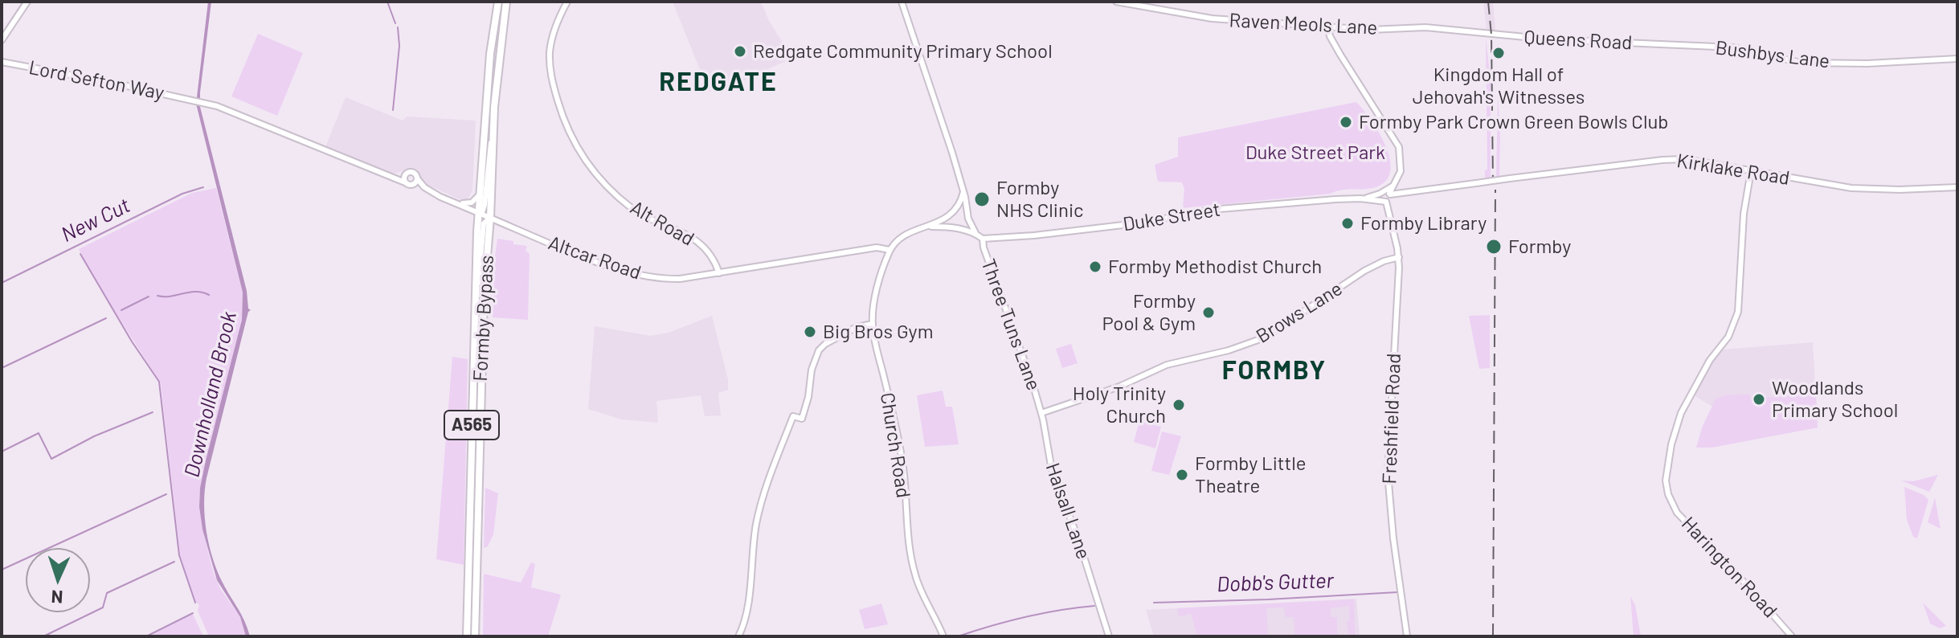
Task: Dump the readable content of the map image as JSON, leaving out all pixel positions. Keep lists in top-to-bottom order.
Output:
{
  "streets": {
    "highway": ["Formby Bypass", "A565"],
    "street": [
      "Raven Meols Lane",
      "Queens Road",
      "Bushbys Lane",
      "Lord Sefton Way",
      "Kirklake Road",
      "Duke Street",
      "Alt Road",
      "Altcar Road",
      "Brows Lane",
      "Three Tuns Lane",
      "Freshfield Road",
      "Church Road",
      "Halsall Lane",
      "Harington Road"
    ]
  },
  "crossings": [
    ["Raven Meols Lane", "Queens Road"],
    ["Queens Road", "Bushbys Lane"],
    ["Kirklake Road", "Duke Street"],
    ["Kirklake Road", "Harington Road"],
    ["Duke Street", "Three Tuns Lane"],
    ["Duke Street", "Freshfield Road"],
    ["Alt Road", "Altcar Road"],
    ["Altcar Road", "Formby Bypass"],
    ["Altcar Road", "Church Road"],
    ["Brows Lane", "Three Tuns Lane"],
    ["Brows Lane", "Freshfield Road"],
    ["Brows Lane", "Halsall Lane"],
    ["Three Tuns Lane", "Halsall Lane"]
  ],
  "districts": ["REDGATE", "FORMBY"],
  "water": ["New Cut", "Downholland Brook", "Dobb's Gutter"],
  "parks": ["Duke Street Park"],
  "places": [
    "Redgate Community Primary School",
    "Kingdom Hall of Jehovah's Witnesses",
    "Formby Park Crown Green Bowls Club",
    "Formby NHS Clinic",
    "Formby Library",
    "Formby",
    "Formby Methodist Church",
    "Formby Pool & Gym",
    "Big Bros Gym",
    "Woodlands Primary School",
    "Holy Trinity Church",
    "Formby Little Theatre"
  ],
  "north": "bottom"
}
